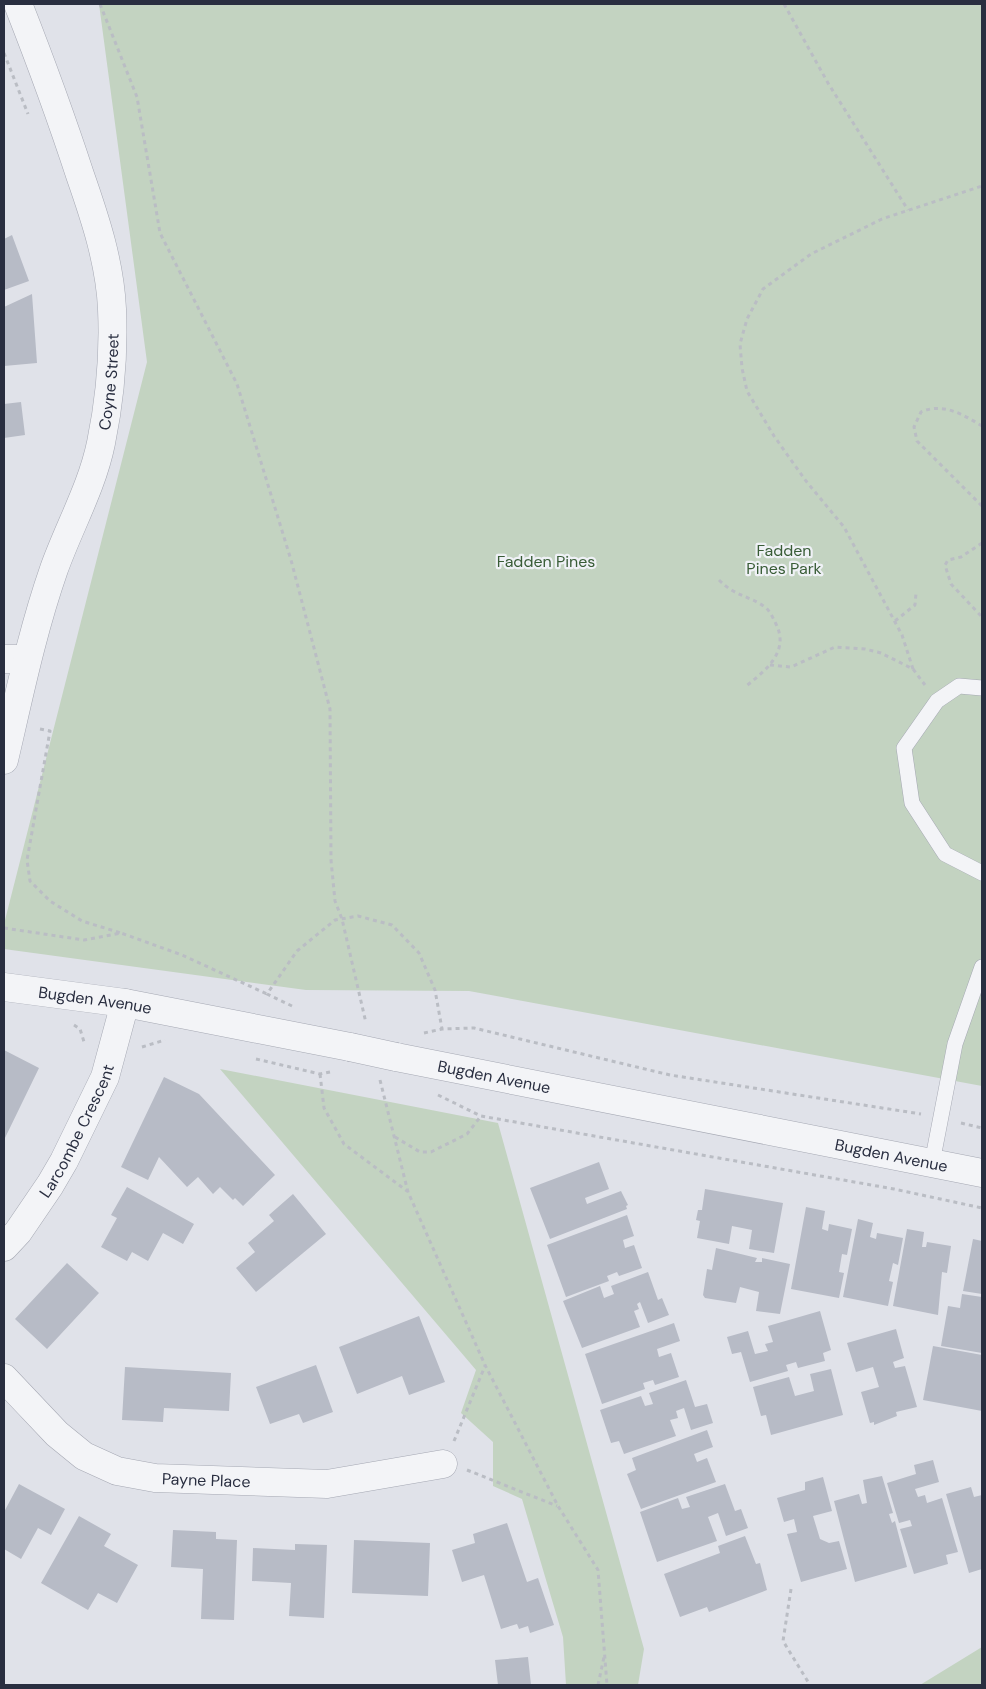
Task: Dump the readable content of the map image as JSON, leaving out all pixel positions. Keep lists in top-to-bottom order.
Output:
{
  "streets": {
    "street": [
      "Coyne Street",
      "Bugden Avenue",
      "Larcombe Crescent",
      "Payne Place"
    ]
  },
  "crossings": [
    ["Bugden Avenue", "Larcombe Crescent"]
  ],
  "parks": ["Fadden Pines Park", "Fadden Pines"]
}
